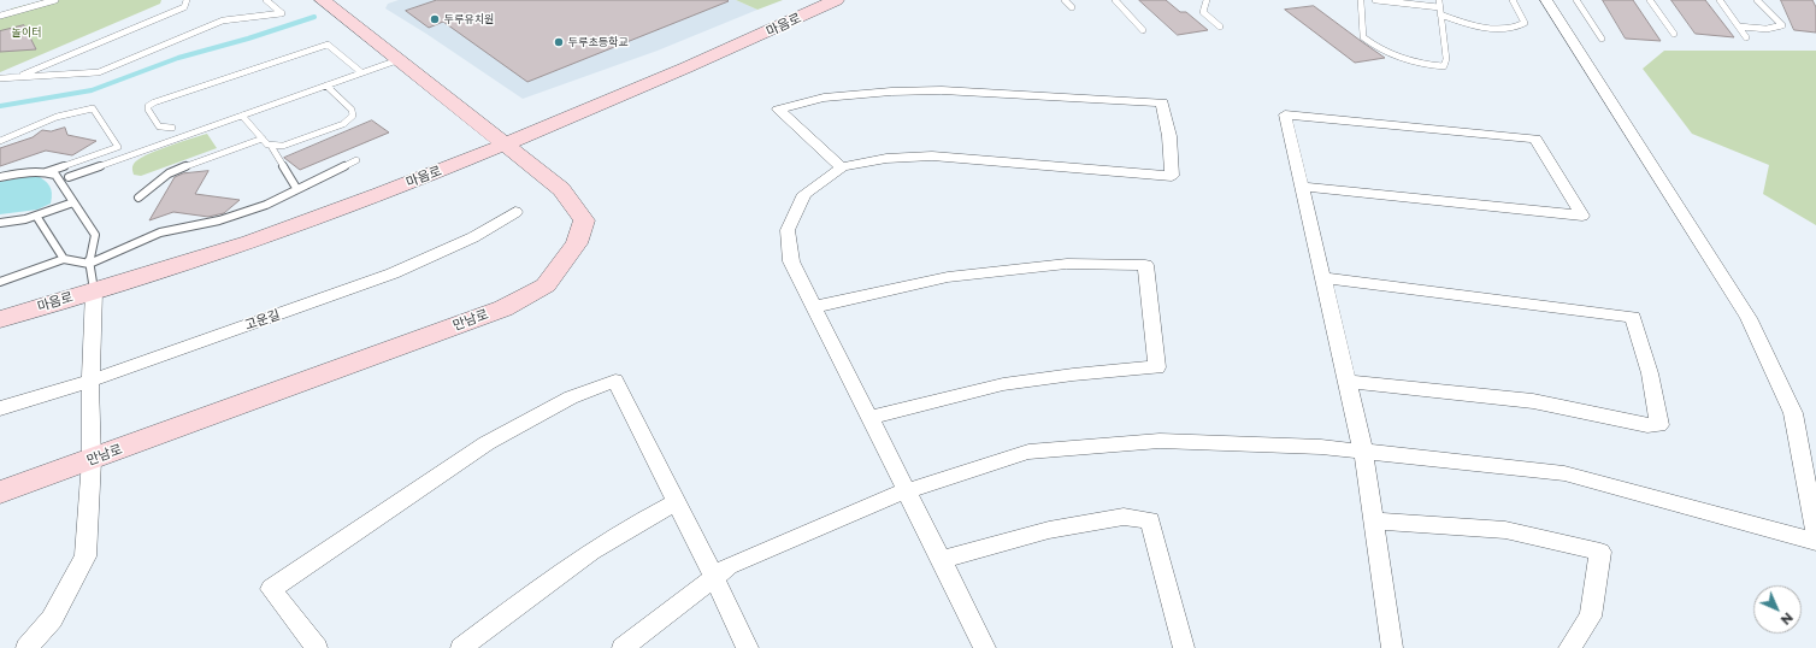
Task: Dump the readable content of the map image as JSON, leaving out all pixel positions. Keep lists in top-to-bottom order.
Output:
{
  "streets": {
    "street": ["마음로", "고운길", "만남로"]
  },
  "crossings": [
    ["마음로", "만남로"]
  ],
  "parks": ["놀이터"],
  "places": ["두루유치원", "두루초등학교"],
  "north": "bottom right"
}
